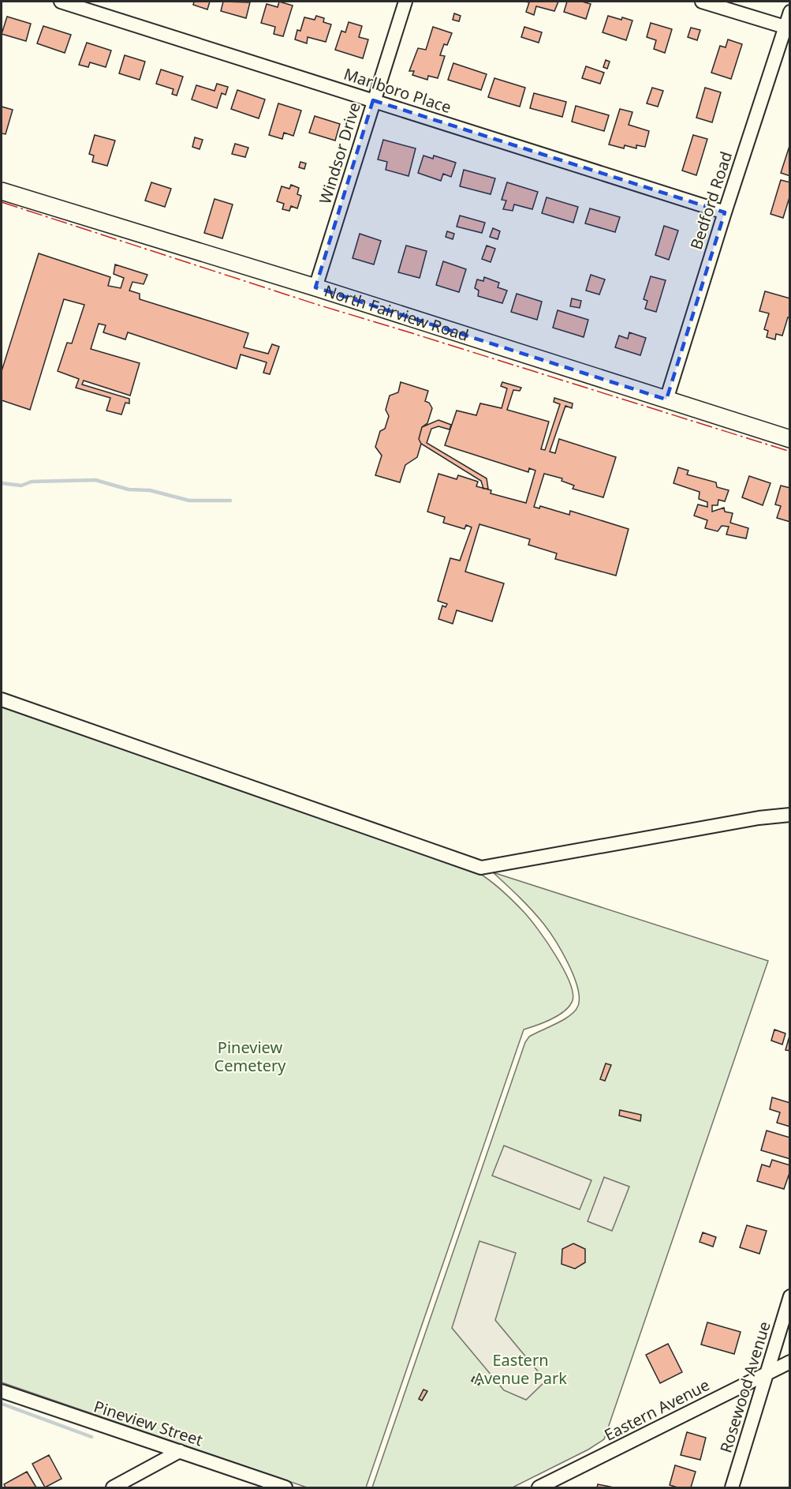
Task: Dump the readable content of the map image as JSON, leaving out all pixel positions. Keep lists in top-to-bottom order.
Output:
{
  "streets": {
    "main road": ["North Fairview Road"],
    "street": [
      "Marlboro Place",
      "Windsor Drive",
      "Bedford Road",
      "Rosewood Avenue",
      "Eastern Avenue",
      "Pineview Street"
    ]
  },
  "crossings": [
    ["Marlboro Place", "Windsor Drive"],
    ["Marlboro Place", "Bedford Road"],
    ["Windsor Drive", "North Fairview Road"],
    ["Bedford Road", "North Fairview Road"],
    ["Rosewood Avenue", "Eastern Avenue"]
  ],
  "parks": ["Pineview Cemetery", "Eastern Avenue Park"]
}
